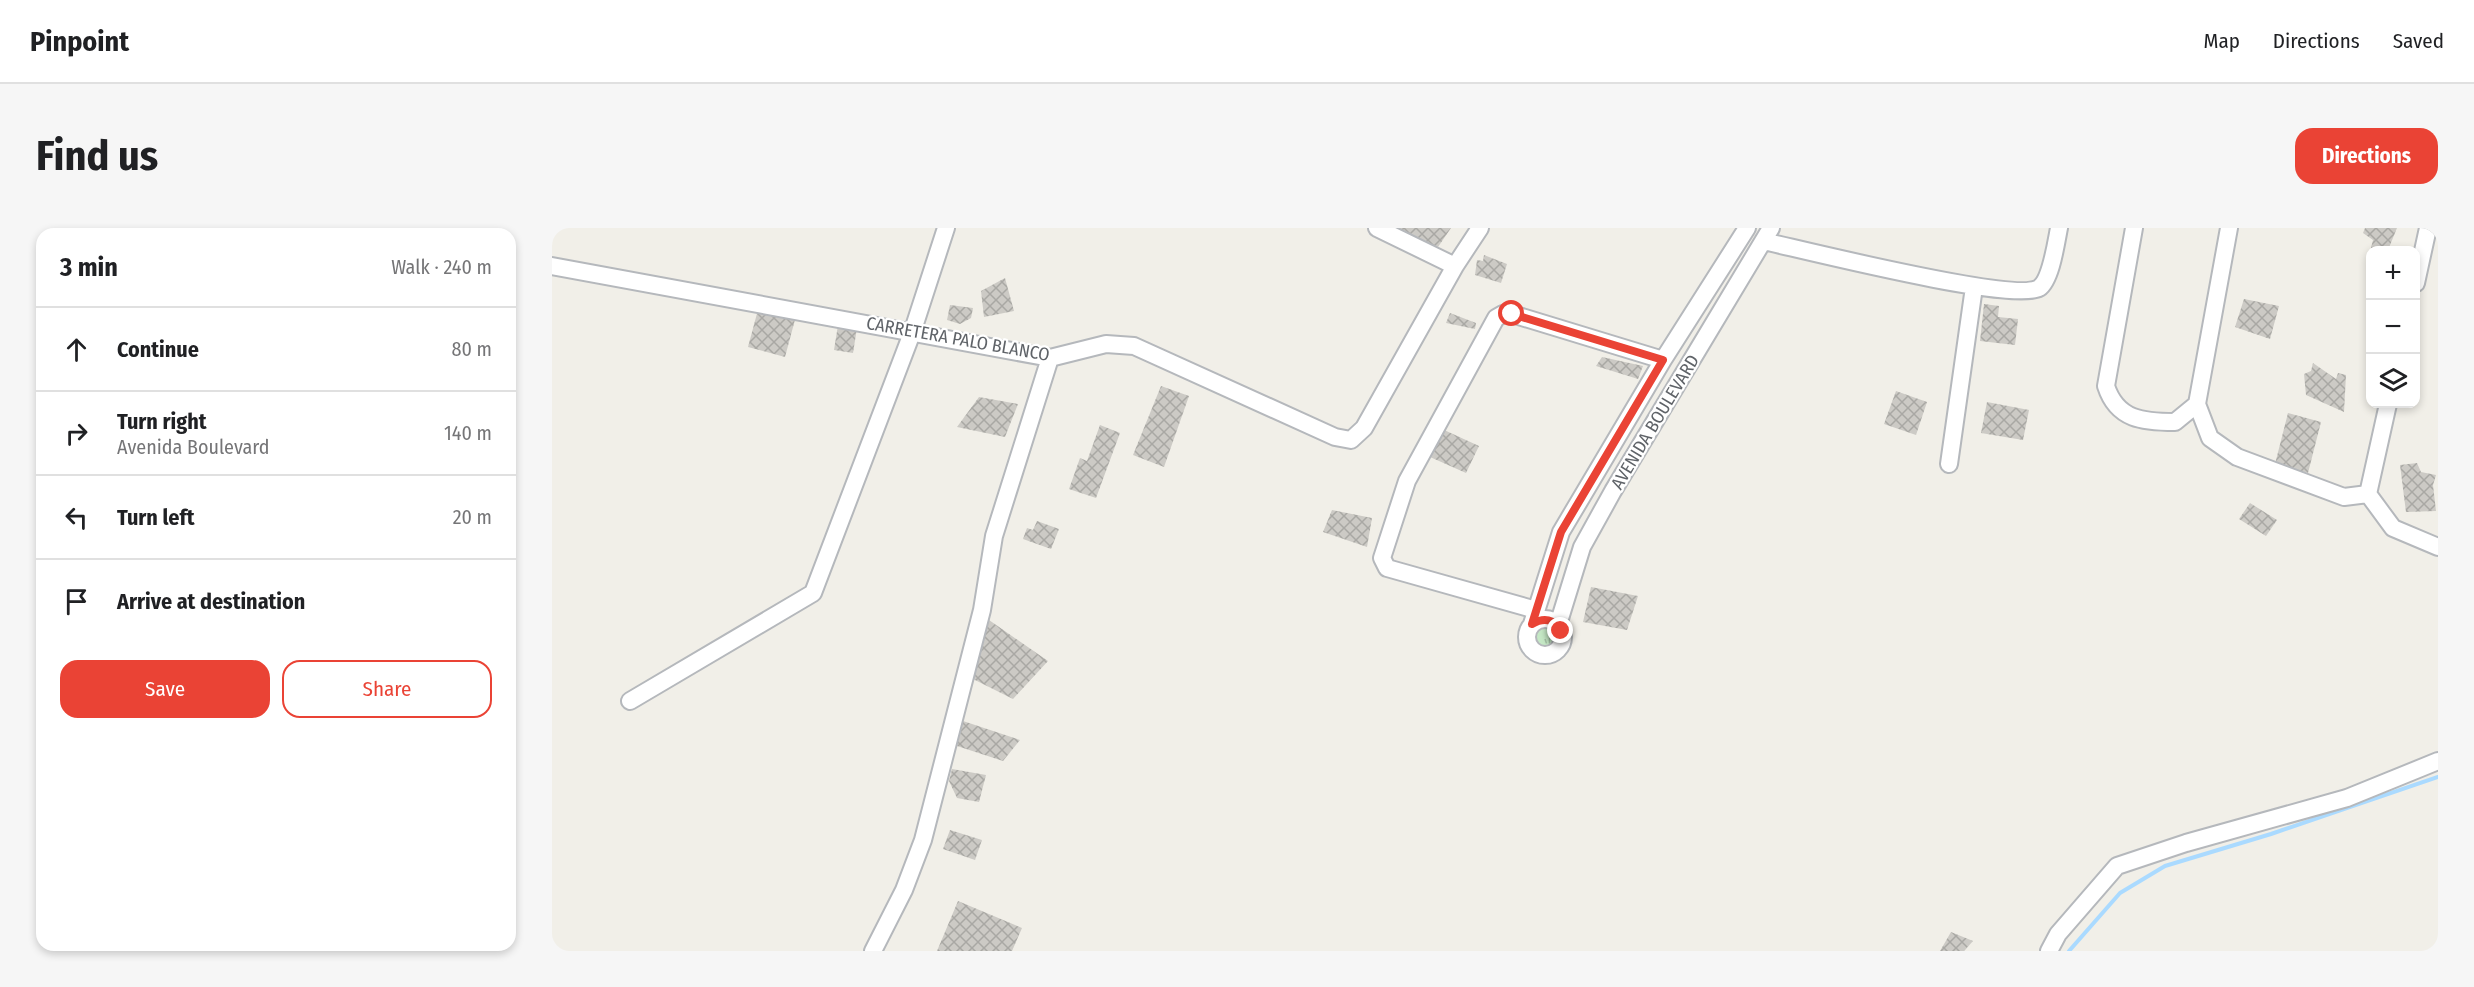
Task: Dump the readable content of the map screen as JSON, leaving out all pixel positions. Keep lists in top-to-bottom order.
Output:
{
  "streets": {
    "street": ["CARRETERA PALO BLANCO", "AVENIDA BOULEVARD"]
  },
  "page": {
    "header": "Pinpoint",
    "nav": ["Map", "Directions", "Saved"],
    "buttons": [
      "Directions",
      ["Save", "Share"]
    ],
    "title": "Find us",
    "heading": ["3 min", "Walk · 240 m"],
    "map_buttons": ["+", "−"],
    "list": [
      ["Continue", "80 m"],
      ["Turn right", "Avenida Boulevard", "140 m"],
      ["Turn left", "20 m"],
      "Arrive at destination"
    ]
  }
}
